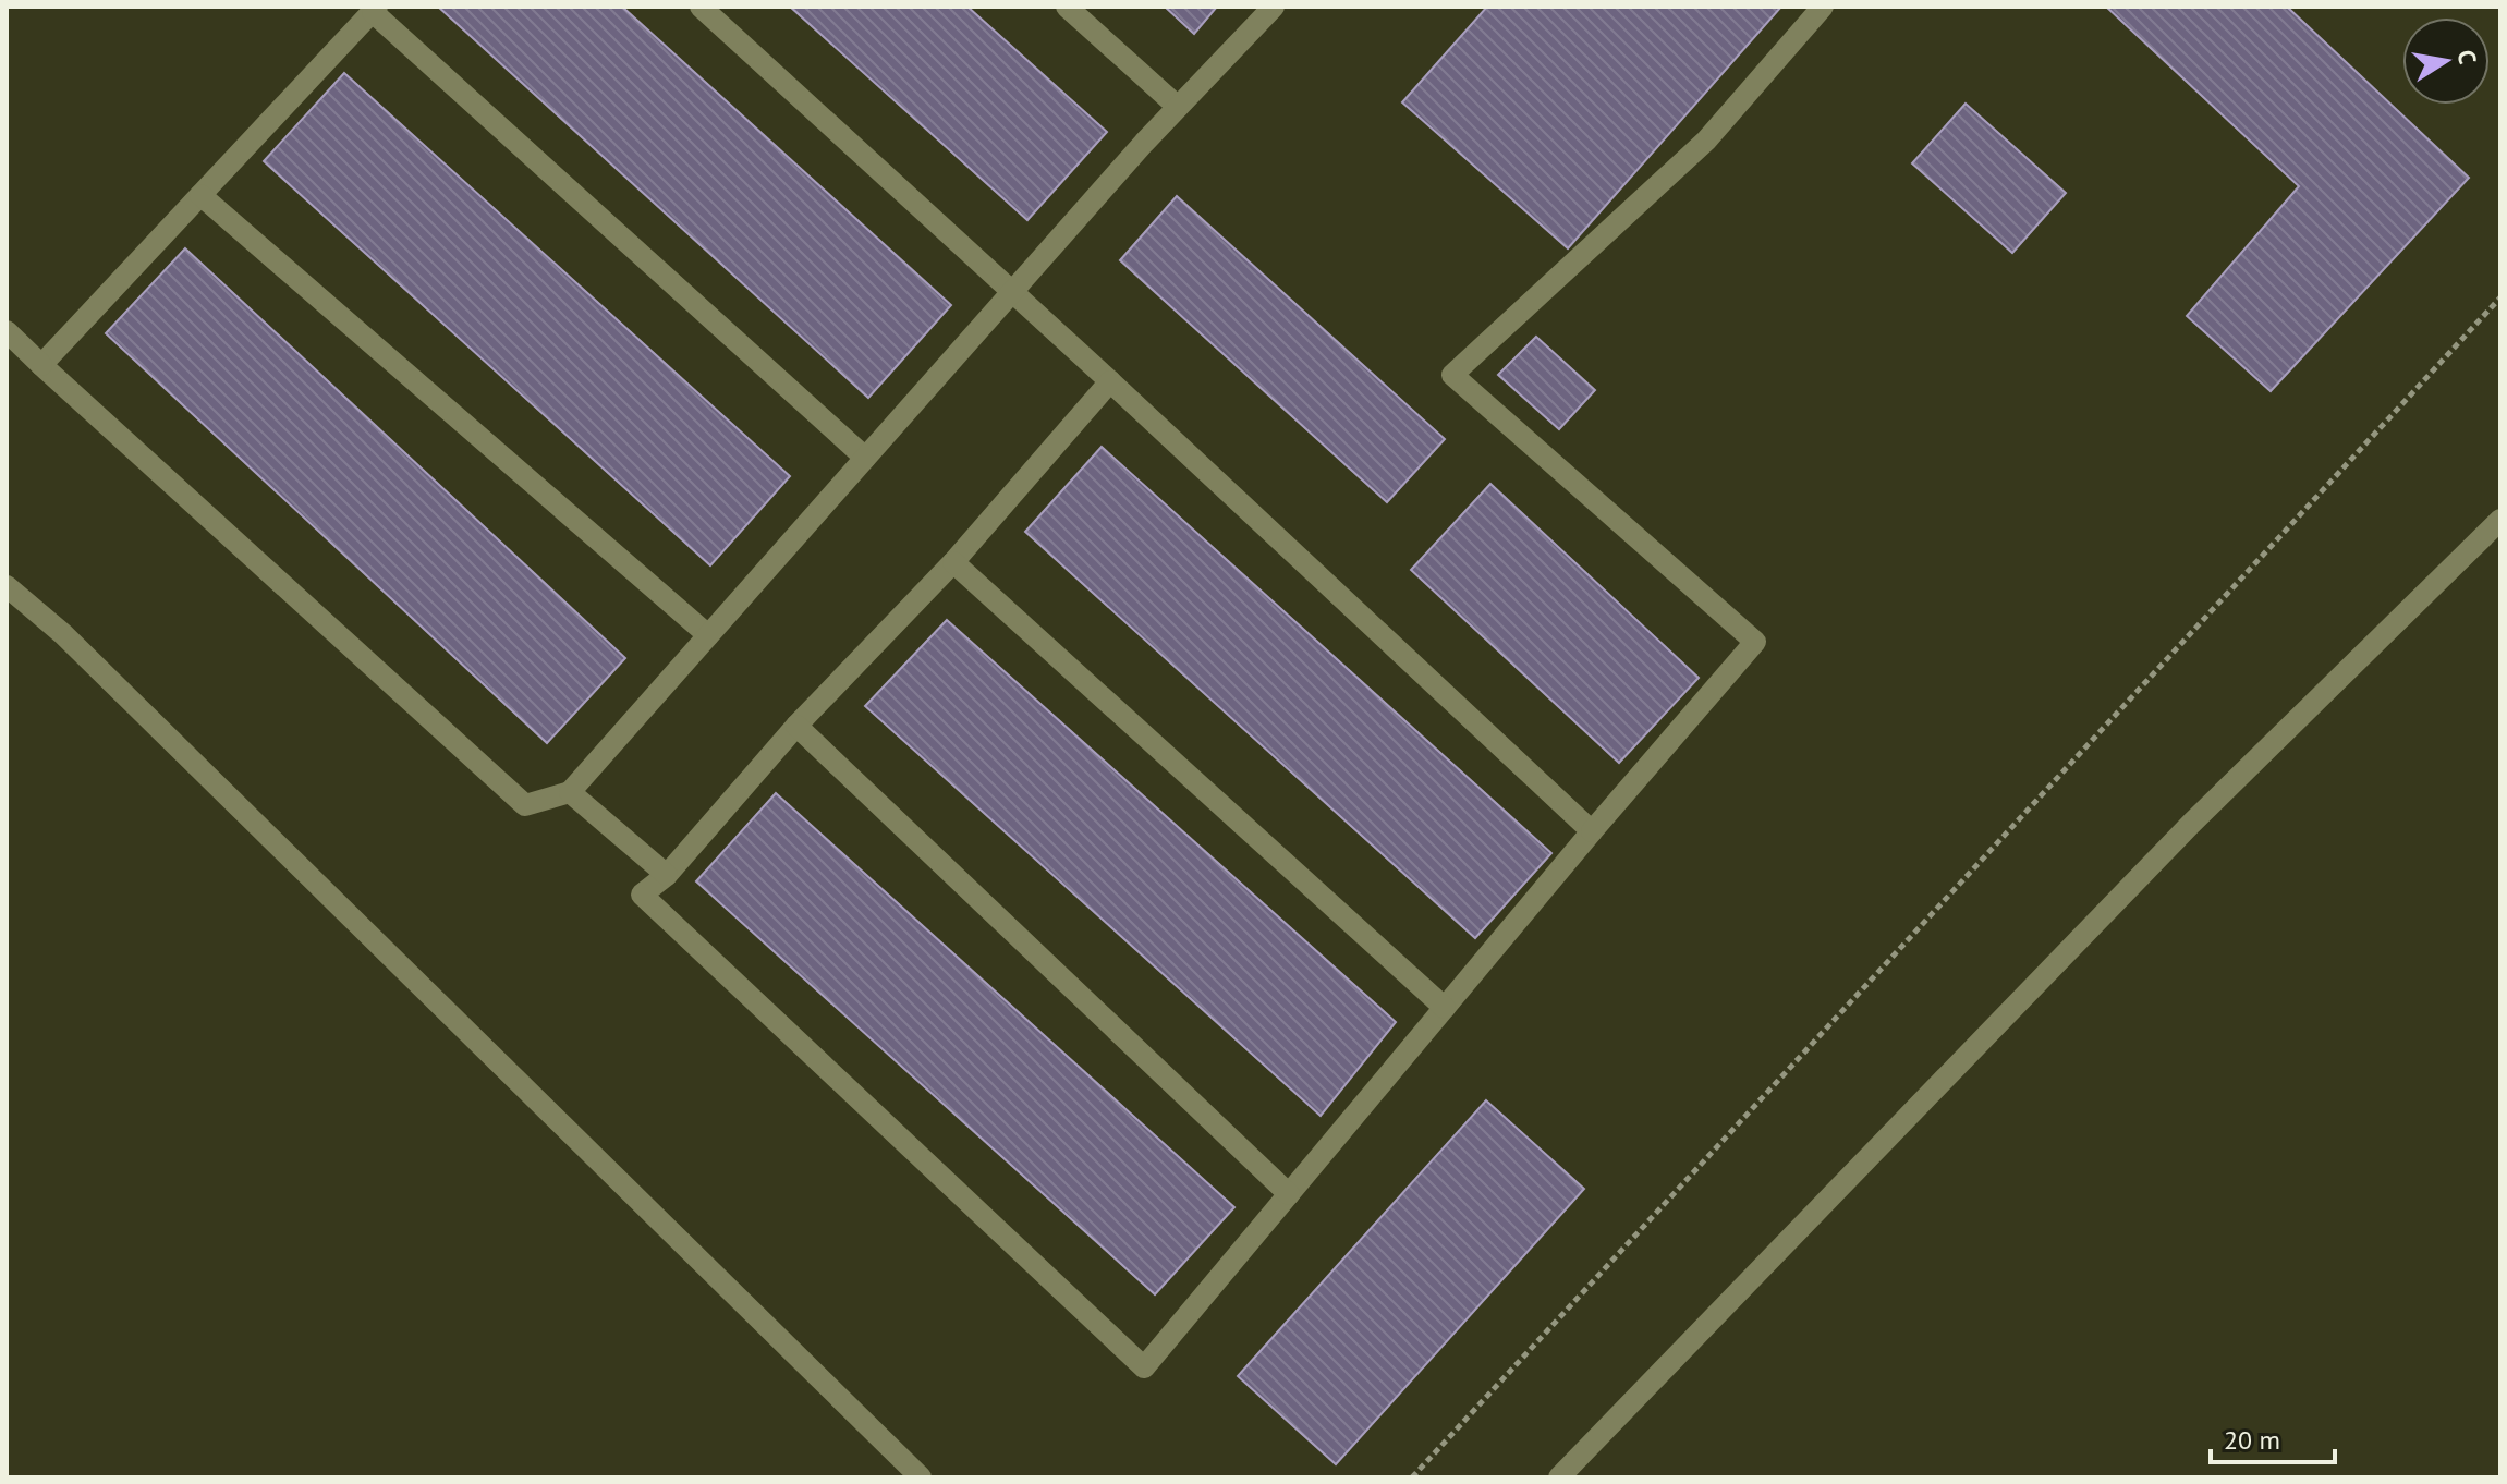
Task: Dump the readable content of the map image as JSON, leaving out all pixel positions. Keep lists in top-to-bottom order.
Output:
{
  "scale_bar": "20 m",
  "north": "right"
}
